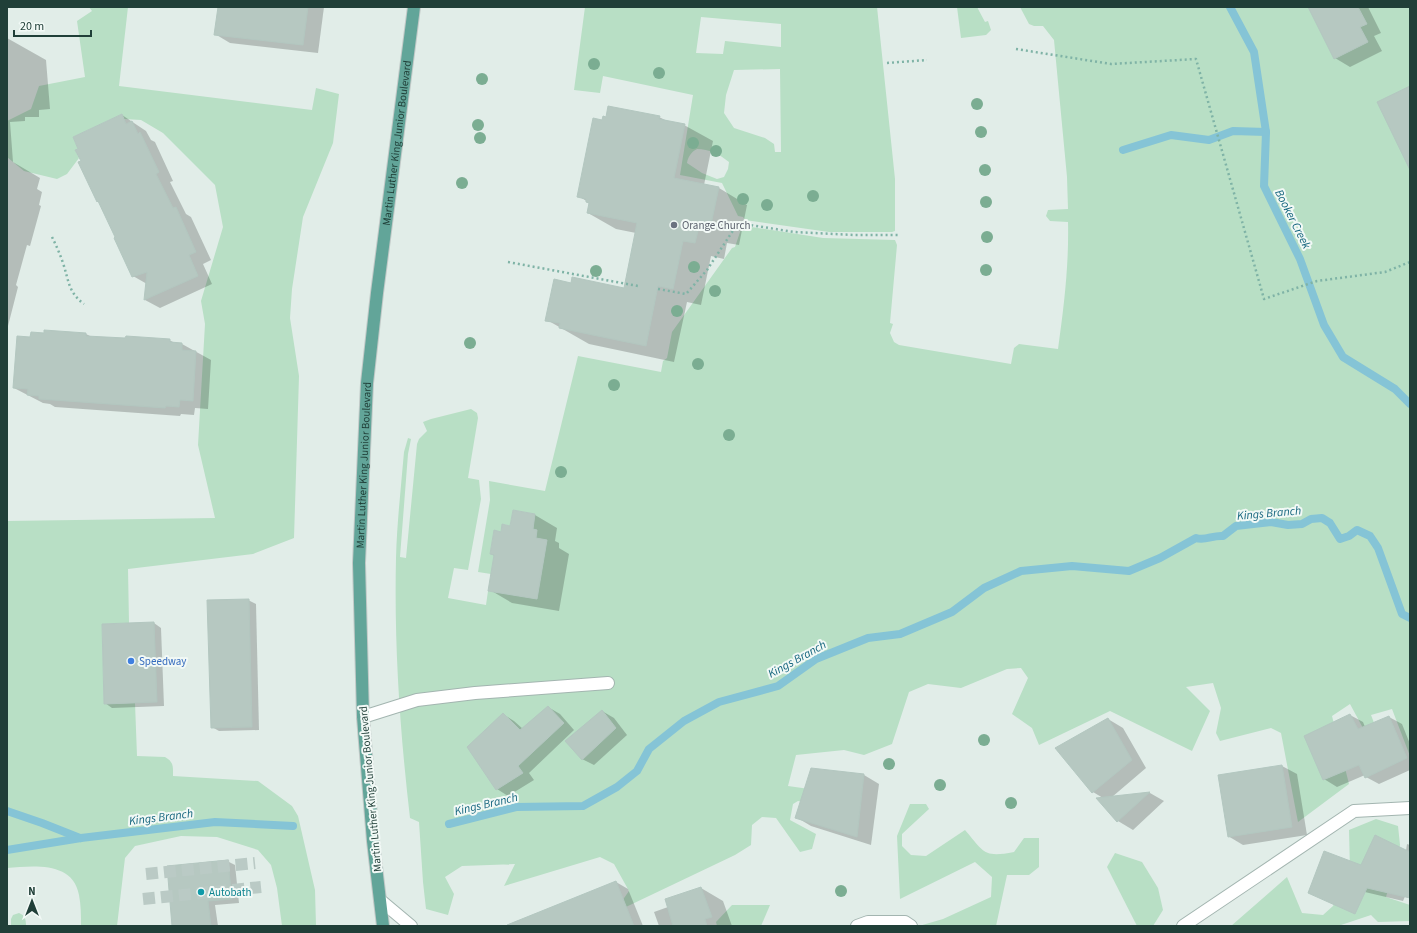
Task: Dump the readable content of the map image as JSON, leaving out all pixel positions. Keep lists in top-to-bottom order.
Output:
{
  "streets": {
    "main road": ["Martin Luther King Junior Boulevard"]
  },
  "water": ["Booker Creek", "Kings Branch"],
  "places": ["Orange Church", "Speedway", "Autobath"],
  "scale_bar": "20 m",
  "north": "top"
}
